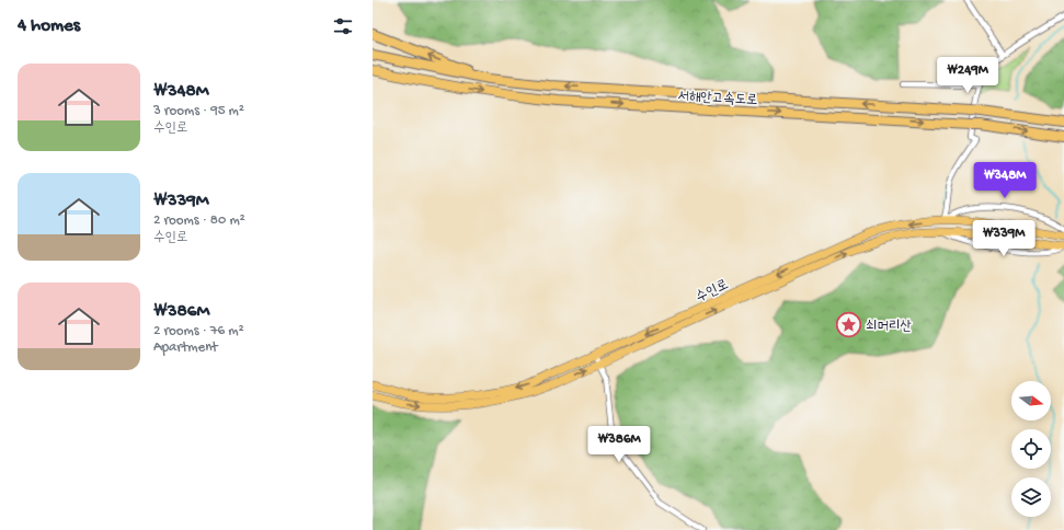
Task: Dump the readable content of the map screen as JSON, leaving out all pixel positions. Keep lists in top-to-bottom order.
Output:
{
  "streets": {
    "highway": ["서해안고속도로"],
    "main road": ["수인로"]
  },
  "places": {
    "place": ["쇠머리산"]
  },
  "north": "right",
  "page": {
    "heading": "4 homes",
    "list": [
      {
        "name": "₩348M",
        "note": "3 rooms · 95 m² · 수인로"
      },
      {
        "name": "₩339M",
        "note": "2 rooms · 80 m² · 수인로"
      },
      {
        "name": "₩386M",
        "note": "2 rooms · 76 m² · Apartment"
      }
    ],
    "price": [
      "₩249M",
      "₩348M",
      "₩339M",
      "₩386M"
    ]
  }
}
